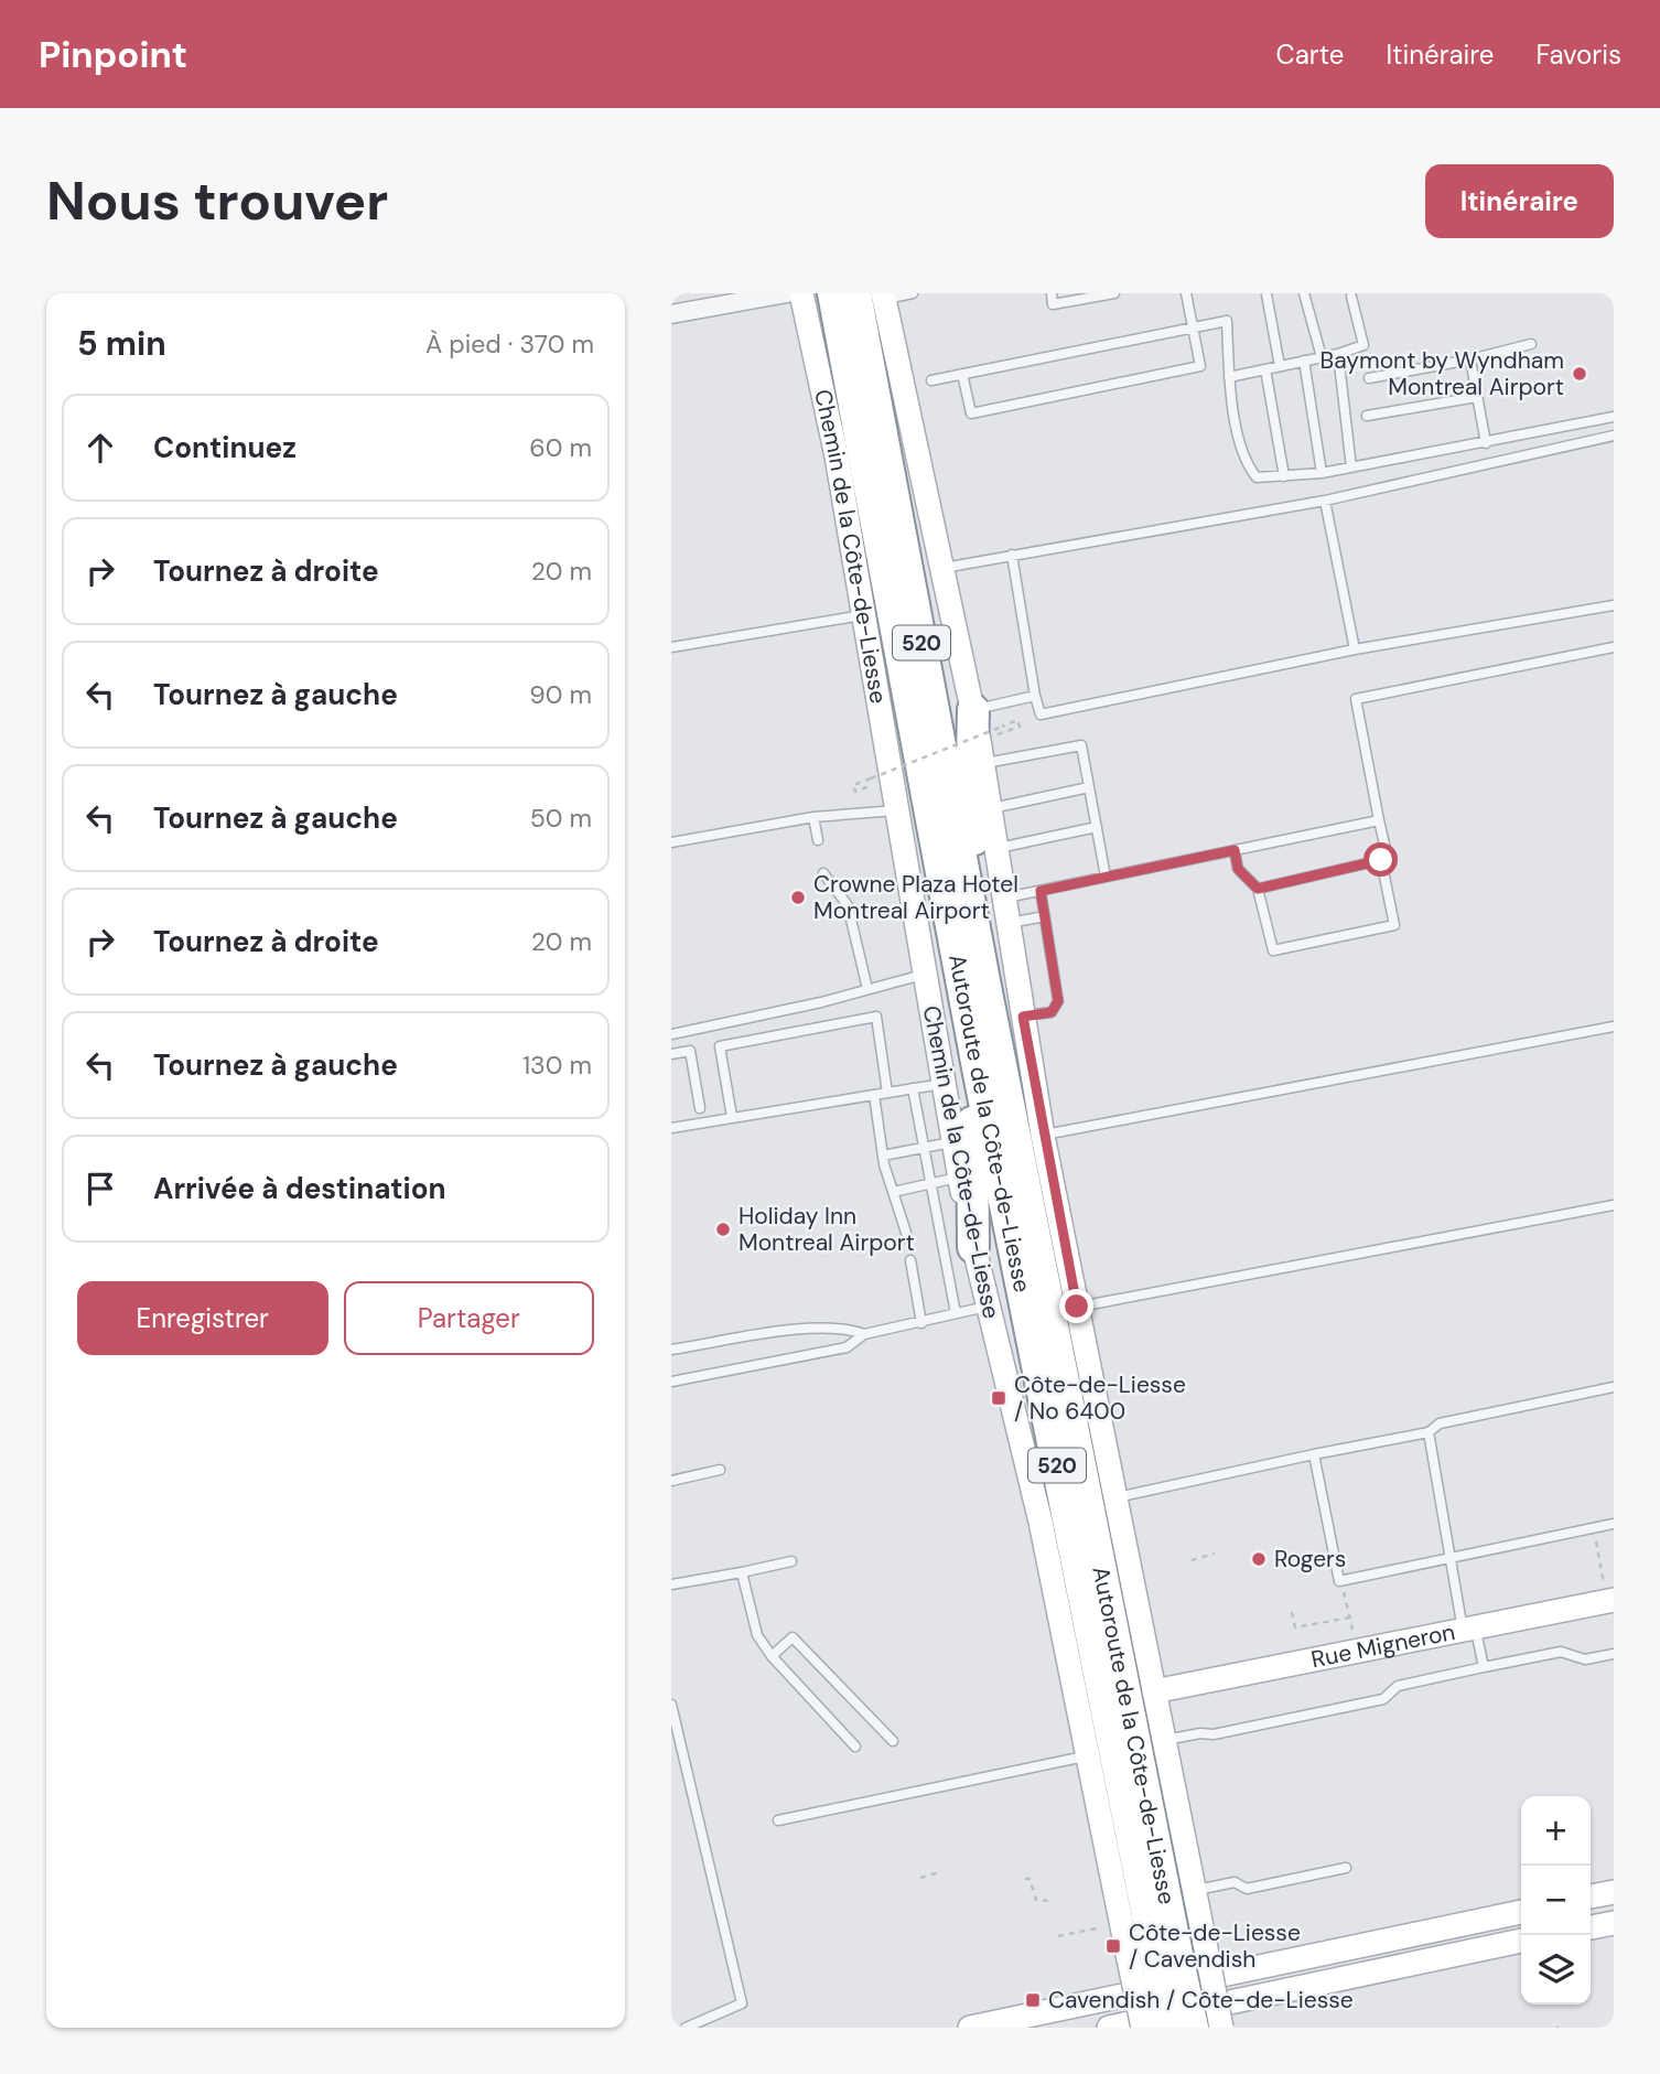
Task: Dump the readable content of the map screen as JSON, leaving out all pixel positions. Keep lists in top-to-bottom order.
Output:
{
  "streets": {
    "highway": ["Chemin de la Côte-de-Liesse", "520", "Autoroute de la Côte-de-Liesse"],
    "main road": ["Rue Migneron"]
  },
  "crossings": [
    ["Chemin de la Côte-de-Liesse", "Autoroute de la Côte-de-Liesse"],
    ["Chemin de la Côte-de-Liesse", "Rue Migneron"]
  ],
  "places": {
    "other": [
      "Baymont by Wyndham Montreal Airport",
      "Crowne Plaza Hotel Montreal Airport",
      "Holiday Inn Montreal Airport",
      "Rogers"
    ],
    "transit": ["Côte-de-Liesse / No 6400", "Côte-de-Liesse / Cavendish", "Cavendish / Côte-de-Liesse"]
  },
  "page": {
    "header": "Pinpoint",
    "nav": ["Carte", "Itinéraire", "Favoris"],
    "buttons": [
      "Itinéraire",
      ["Enregistrer", "Partager"]
    ],
    "title": "Nous trouver",
    "heading": ["5 min", "À pied · 370 m"],
    "list": [
      ["Continuez", "60 m"],
      ["Tournez à droite", "20 m"],
      ["Tournez à gauche", "90 m"],
      ["Tournez à gauche", "50 m"],
      ["Tournez à droite", "20 m"],
      ["Tournez à gauche", "130 m"],
      "Arrivée à destination"
    ],
    "map_buttons": ["+", "−"]
  }
}
